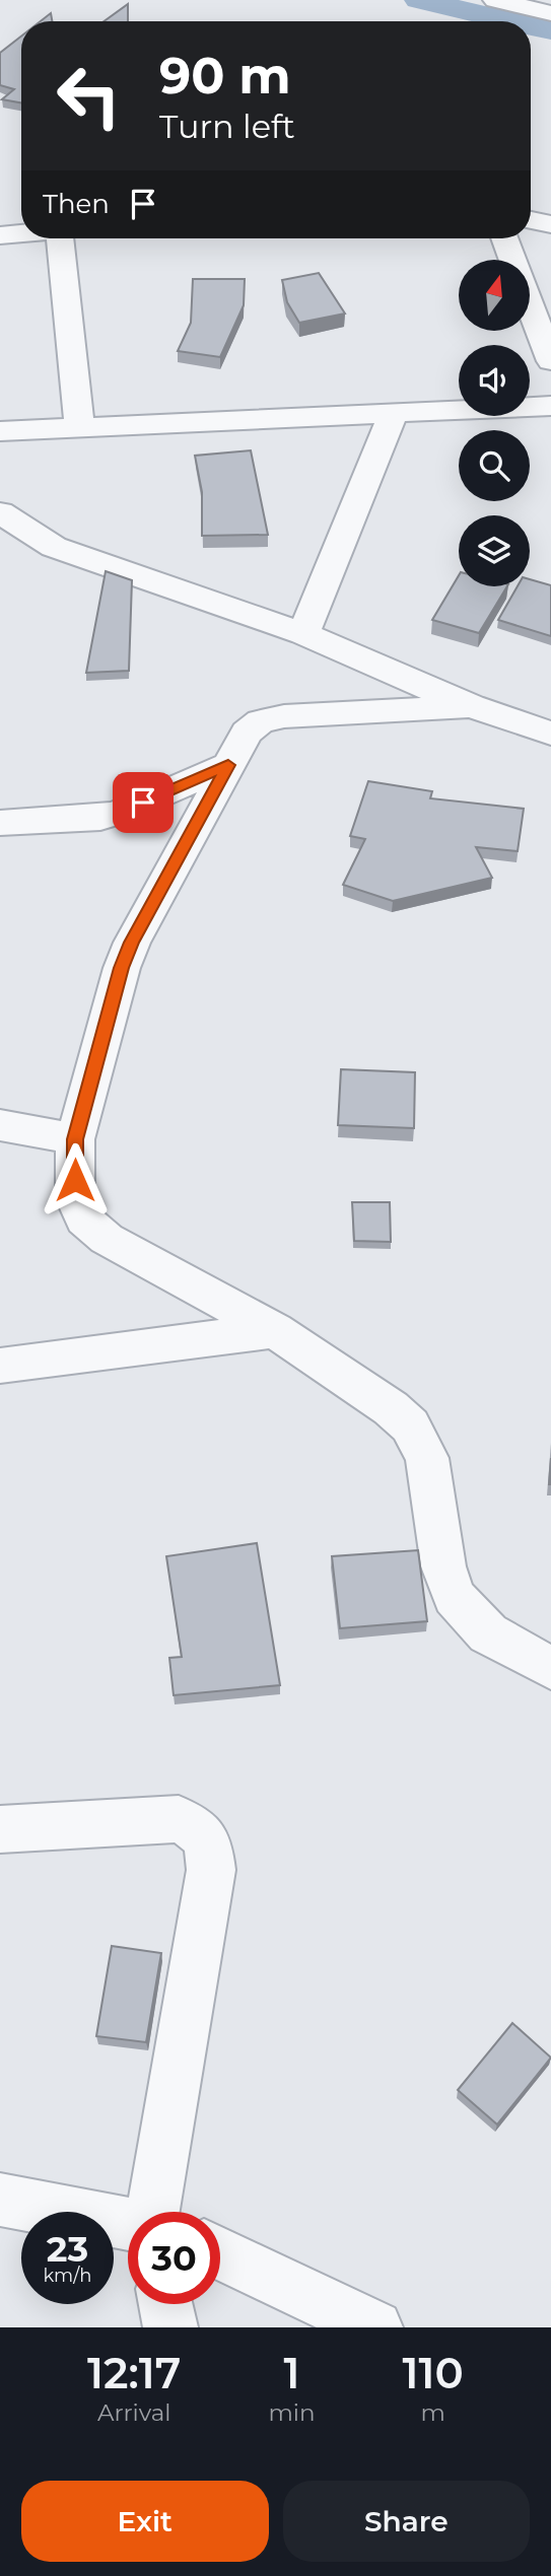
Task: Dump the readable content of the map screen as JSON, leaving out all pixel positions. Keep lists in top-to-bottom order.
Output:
{
  "north": "top",
  "page": {
    "turn": ["90 m", "Turn left"],
    "then": "Then",
    "speed": "23 km/h",
    "limit": "30",
    "eta": [
      "12:17",
      "Arrival",
      "1",
      "min",
      "110",
      "m"
    ],
    "buttons": ["Exit", "Share"]
  }
}
